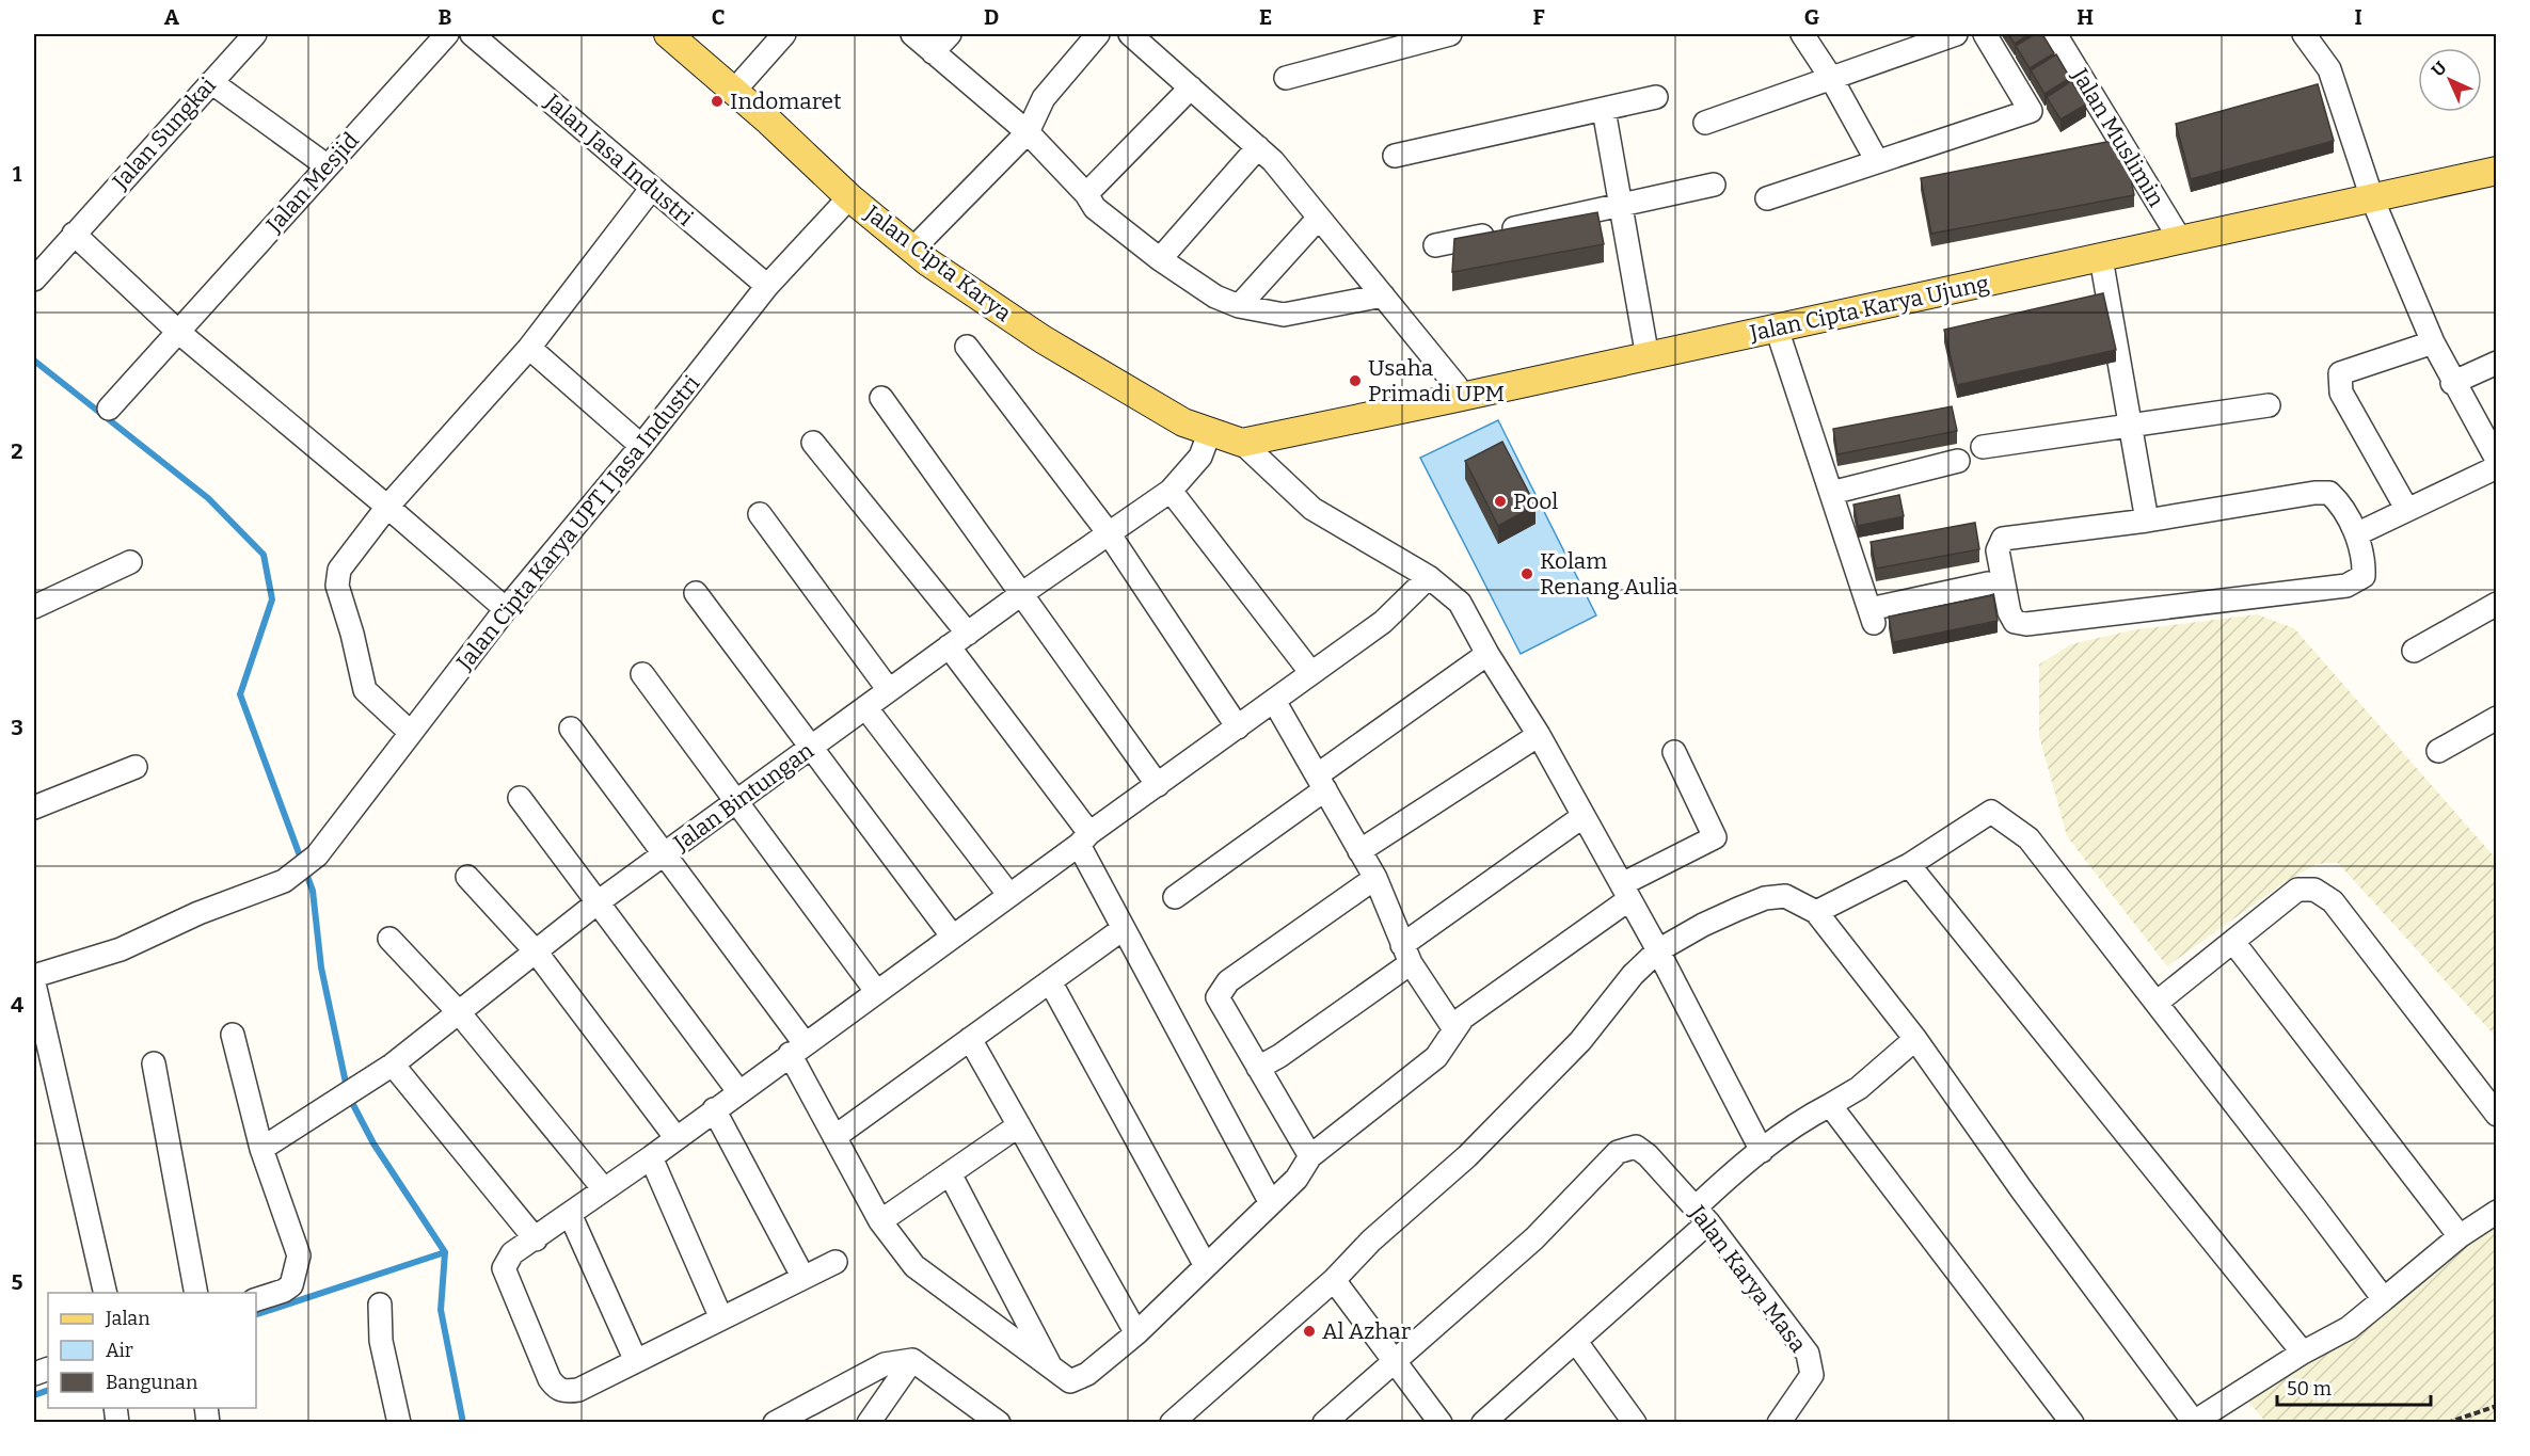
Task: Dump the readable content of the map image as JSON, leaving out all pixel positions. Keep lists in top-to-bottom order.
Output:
{
  "streets": {
    "main road": ["Jalan Cipta Karya", "Jalan Cipta Karya Ujung"],
    "street": [
      "Jalan Sungkai",
      "Jalan Muslimin",
      "Jalan Jasa Industri",
      "Jalan Mesjid",
      "Jalan Cipta Karya UPT I Jasa Industri",
      "Jalan Bintungan",
      "Jalan Karya Masa"
    ]
  },
  "crossings": [
    ["Jalan Muslimin", "Jalan Cipta Karya Ujung"],
    ["Jalan Jasa Industri", "Jalan Cipta Karya UPT I Jasa Industri"],
    ["Jalan Cipta Karya", "Jalan Cipta Karya Ujung"],
    ["Jalan Cipta Karya", "Jalan Cipta Karya UPT I Jasa Industri"],
    ["Jalan Cipta Karya", "Jalan Bintungan"]
  ],
  "places": [
    "Indomaret",
    "Usaha Primadi UPM",
    "Pool",
    "Kolam Renang Aulia",
    "Al Azhar"
  ],
  "legend": ["Jalan", "Air", "Bangunan"],
  "scale_bar": "50 m",
  "north": "top left",
  "grid": {
    "columns": [
      "A",
      "B",
      "C",
      "D",
      "E",
      "F",
      "G",
      "H",
      "I"
    ],
    "rows": [
      "1",
      "2",
      "3",
      "4",
      "5"
    ]
  }
}
